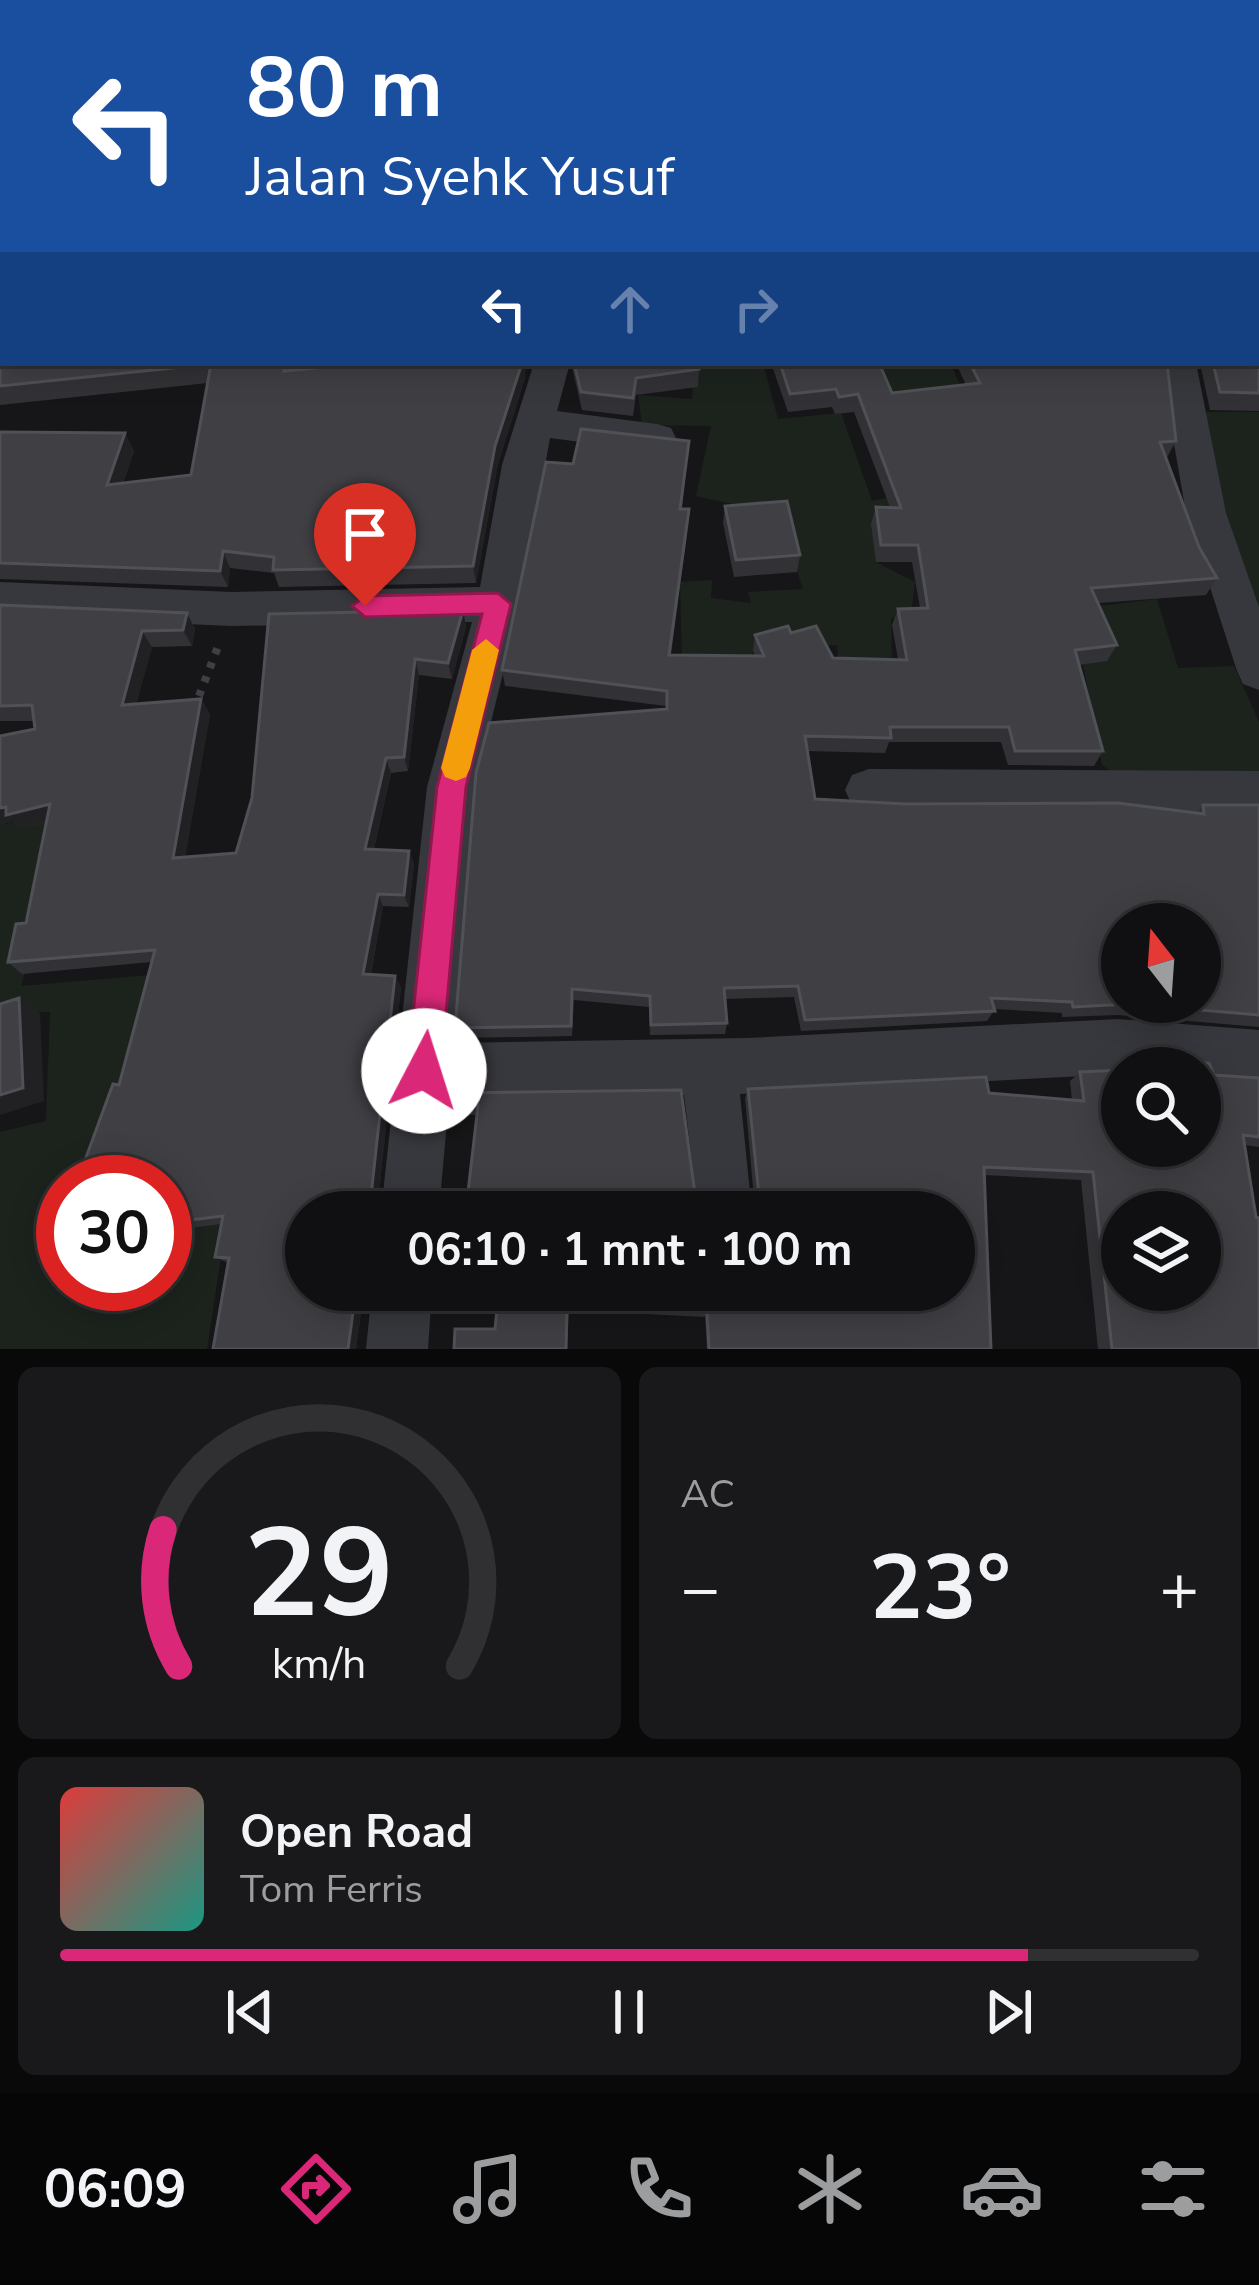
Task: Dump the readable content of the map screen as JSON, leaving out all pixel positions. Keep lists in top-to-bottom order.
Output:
{
  "north": "top",
  "page": {
    "turn": ["80 m", "Jalan Syehk Yusuf"],
    "limit": "30",
    "trip": "06:10 · 1 mnt · 100 m",
    "tile": "AC",
    "heat": ["−", "23°", "+"],
    "song": ["Open Road", "Tom Ferris"],
    "tabs": "06:09",
    "gauge": ["29", "km/h"]
  }
}
